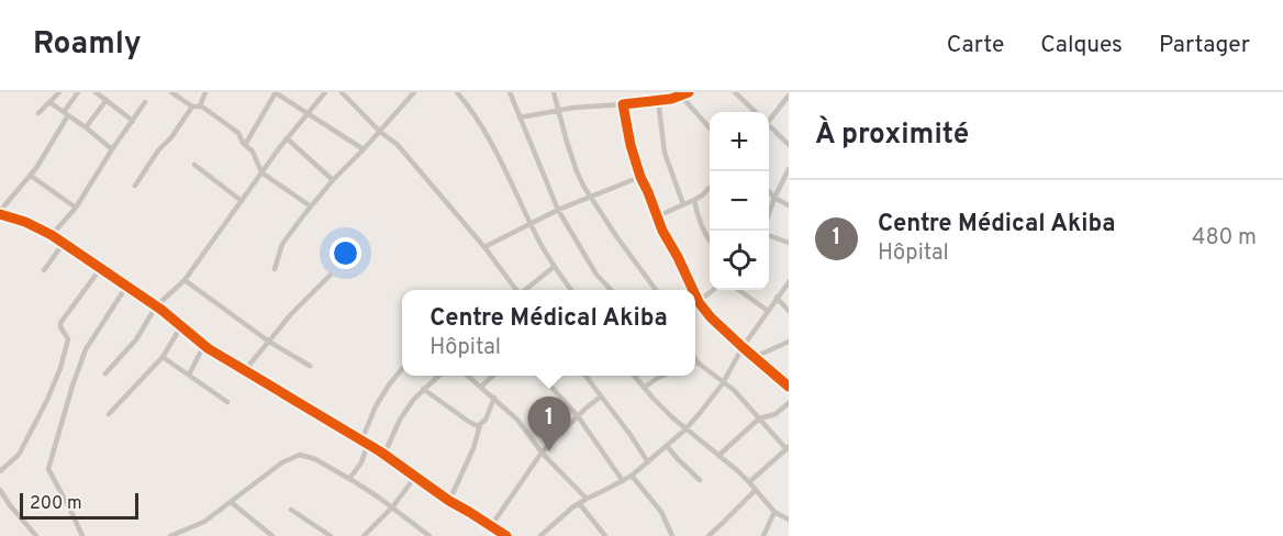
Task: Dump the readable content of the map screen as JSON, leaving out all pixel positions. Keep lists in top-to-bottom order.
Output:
{
  "scale_bar": "200 m",
  "page": {
    "header": "Roamly",
    "nav": ["Carte", "Calques", "Partager"],
    "heading": "À proximité",
    "map_buttons": ["+", "−"],
    "list": [
      {
        "mark": "1",
        "name": "Centre Médical Akiba",
        "note": "Hôpital",
        "value": "480 m"
      }
    ],
    "popup": ["Centre Médical Akiba", "Hôpital"],
    "pins": "1",
    "scale": "200 m"
  }
}
